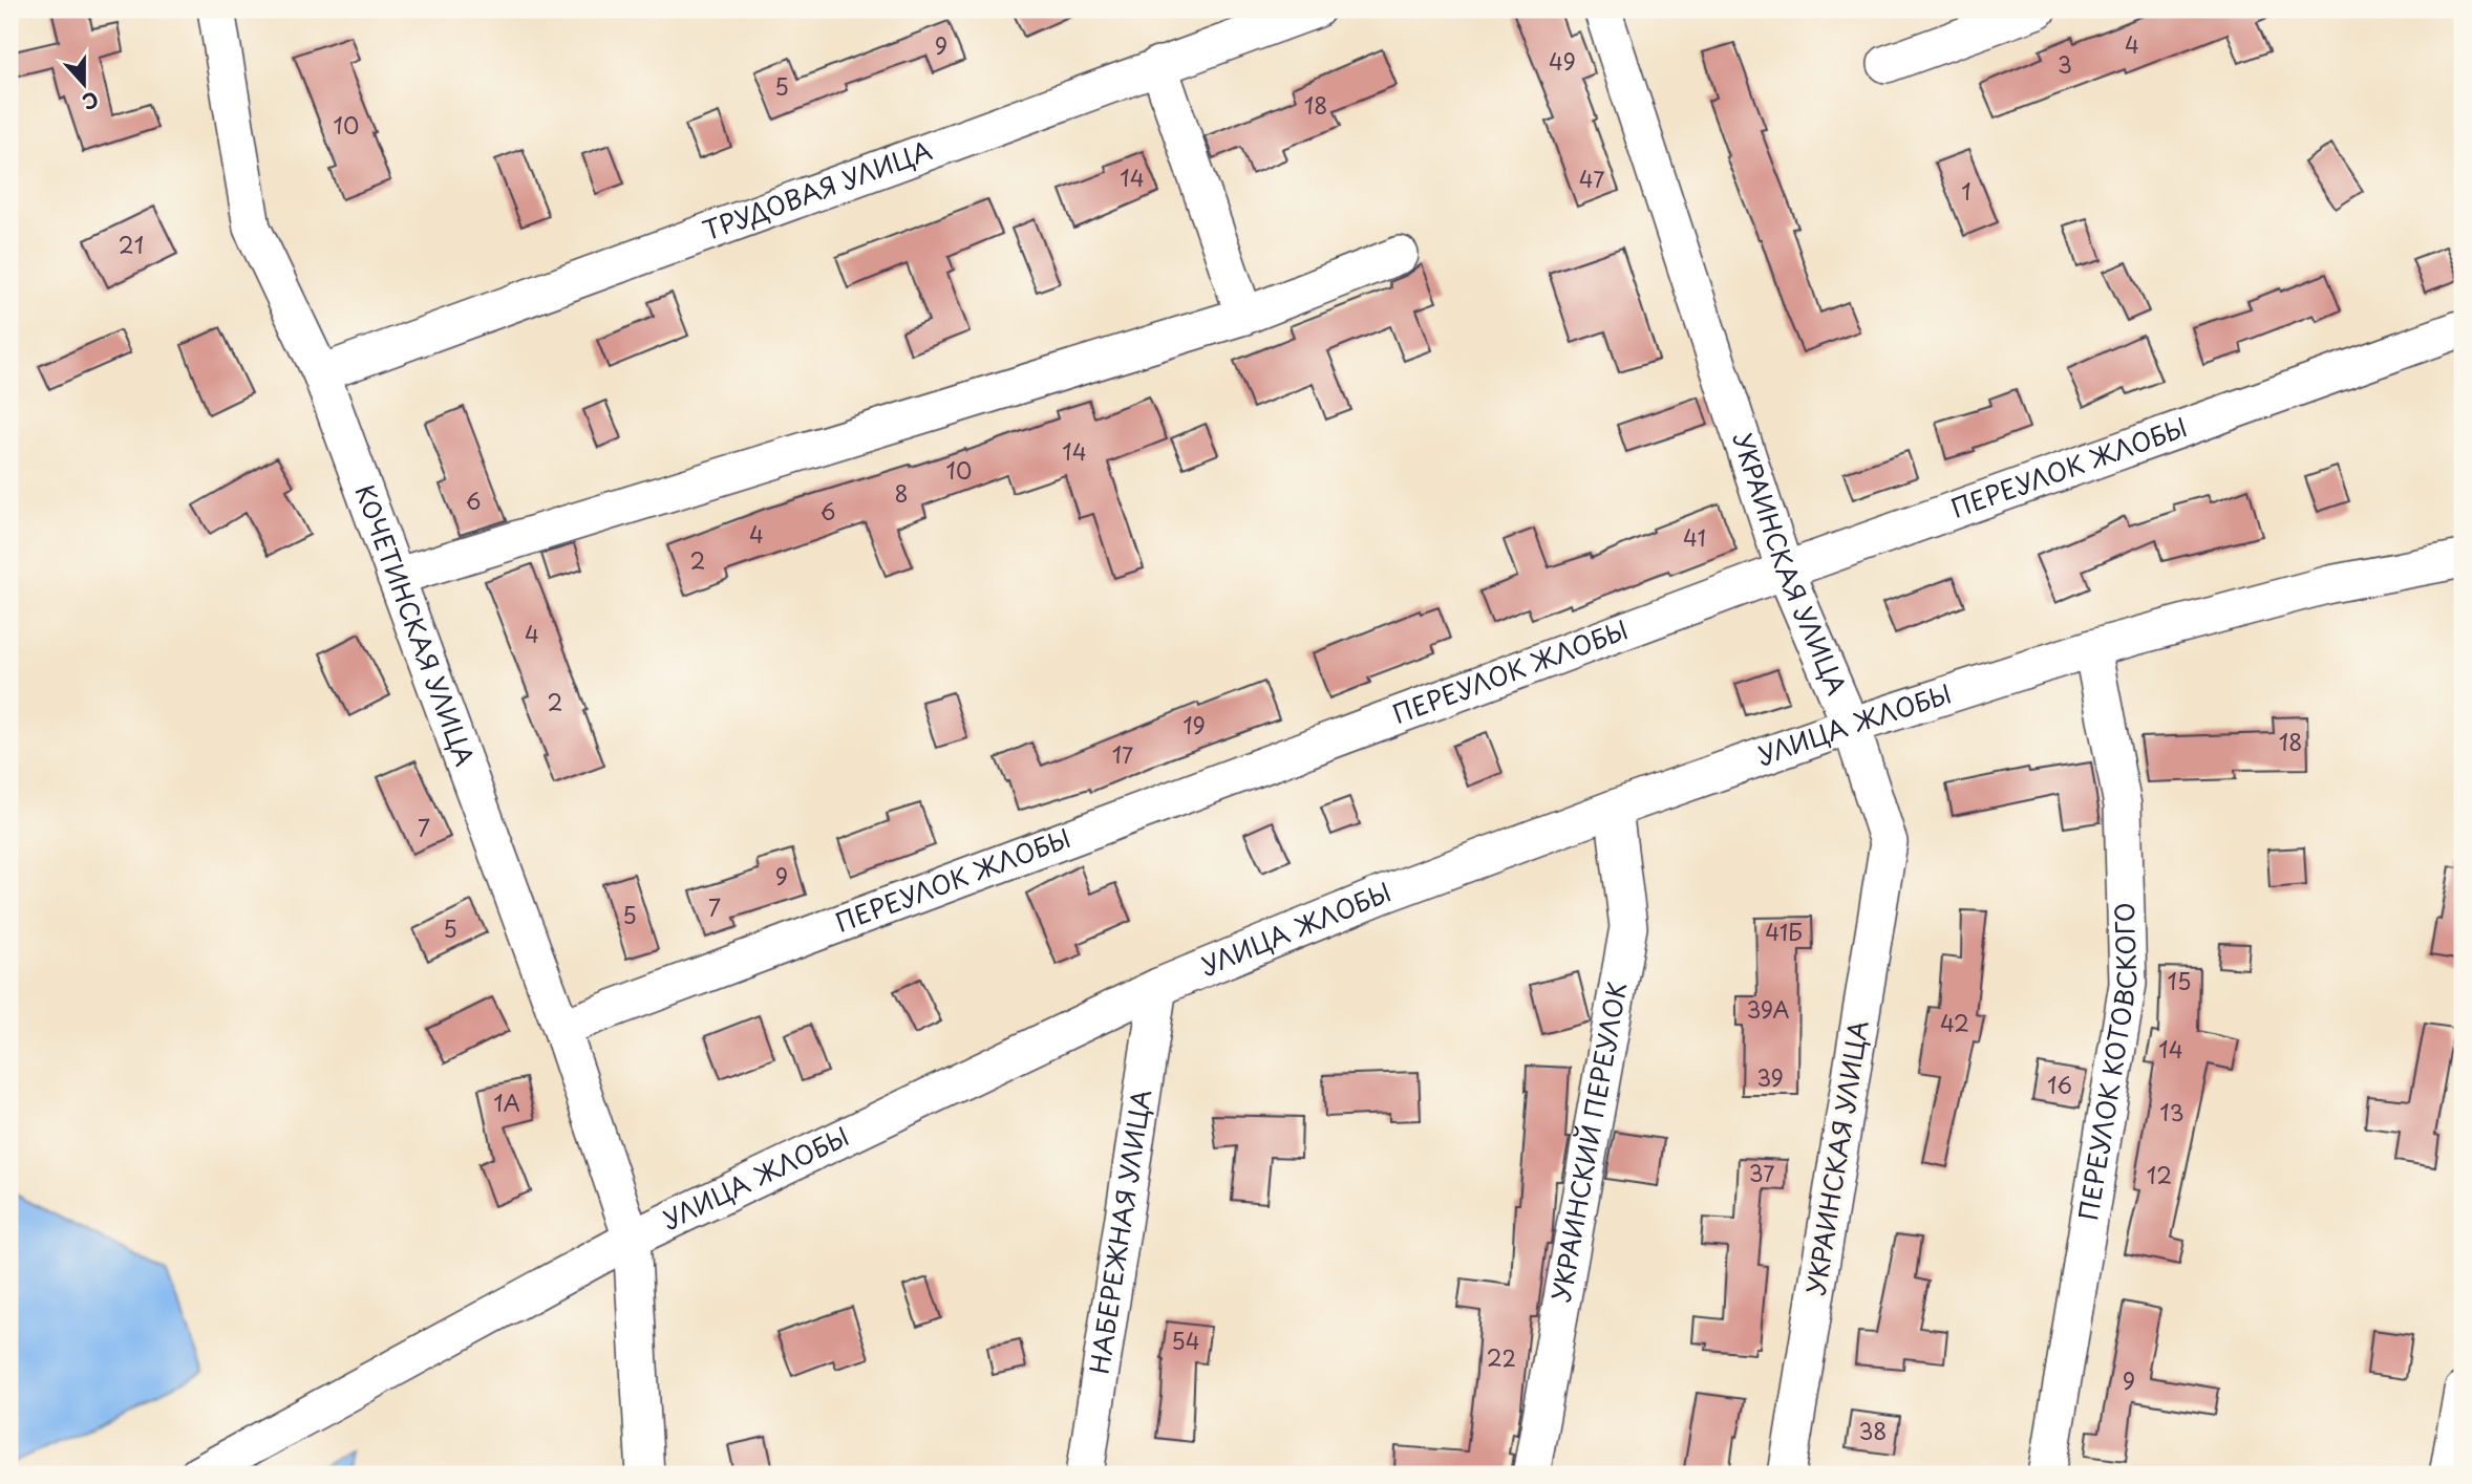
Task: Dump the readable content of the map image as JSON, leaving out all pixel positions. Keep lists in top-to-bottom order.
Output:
{
  "streets": {
    "street": [
      "ТРУДОВАЯ УЛИЦА",
      "ПЕРЕУЛОК ЖЛОБЫ",
      "УКРАИНСКАЯ УЛИЦА",
      "КОЧЕТИНСКАЯ УЛИЦА",
      "УЛИЦА ЖЛОБЫ",
      "ПЕРЕУЛОК КОТОВСКОГО",
      "УКРАИНСКИЙ ПЕРЕУЛОК",
      "НАБЕРЕЖНАЯ УЛИЦА"
    ]
  },
  "crossings": [
    ["ТРУДОВАЯ УЛИЦА", "КОЧЕТИНСКАЯ УЛИЦА"],
    ["ПЕРЕУЛОК ЖЛОБЫ", "УКРАИНСКАЯ УЛИЦА"],
    ["ПЕРЕУЛОК ЖЛОБЫ", "КОЧЕТИНСКАЯ УЛИЦА"],
    ["УКРАИНСКАЯ УЛИЦА", "УЛИЦА ЖЛОБЫ"],
    ["КОЧЕТИНСКАЯ УЛИЦА", "УЛИЦА ЖЛОБЫ"],
    ["УЛИЦА ЖЛОБЫ", "ПЕРЕУЛОК КОТОВСКОГО"],
    ["УЛИЦА ЖЛОБЫ", "УКРАИНСКИЙ ПЕРЕУЛОК"],
    ["УЛИЦА ЖЛОБЫ", "НАБЕРЕЖНАЯ УЛИЦА"]
  ],
  "house_numbers": [
    "4",
    "9",
    "49",
    "3",
    "5",
    "18",
    "10",
    "14",
    "47",
    "1",
    "21",
    "14",
    "10",
    "8",
    "6",
    "6",
    "4",
    "41",
    "2",
    "4",
    "2",
    "19",
    "18",
    "17",
    "7",
    "9",
    "7",
    "5",
    "5",
    "41Б",
    "15",
    "39А",
    "42",
    "14",
    "39",
    "16",
    "1А",
    "13",
    "37",
    "12",
    "54",
    "22",
    "9",
    "38"
  ],
  "north": "bottom"
}
